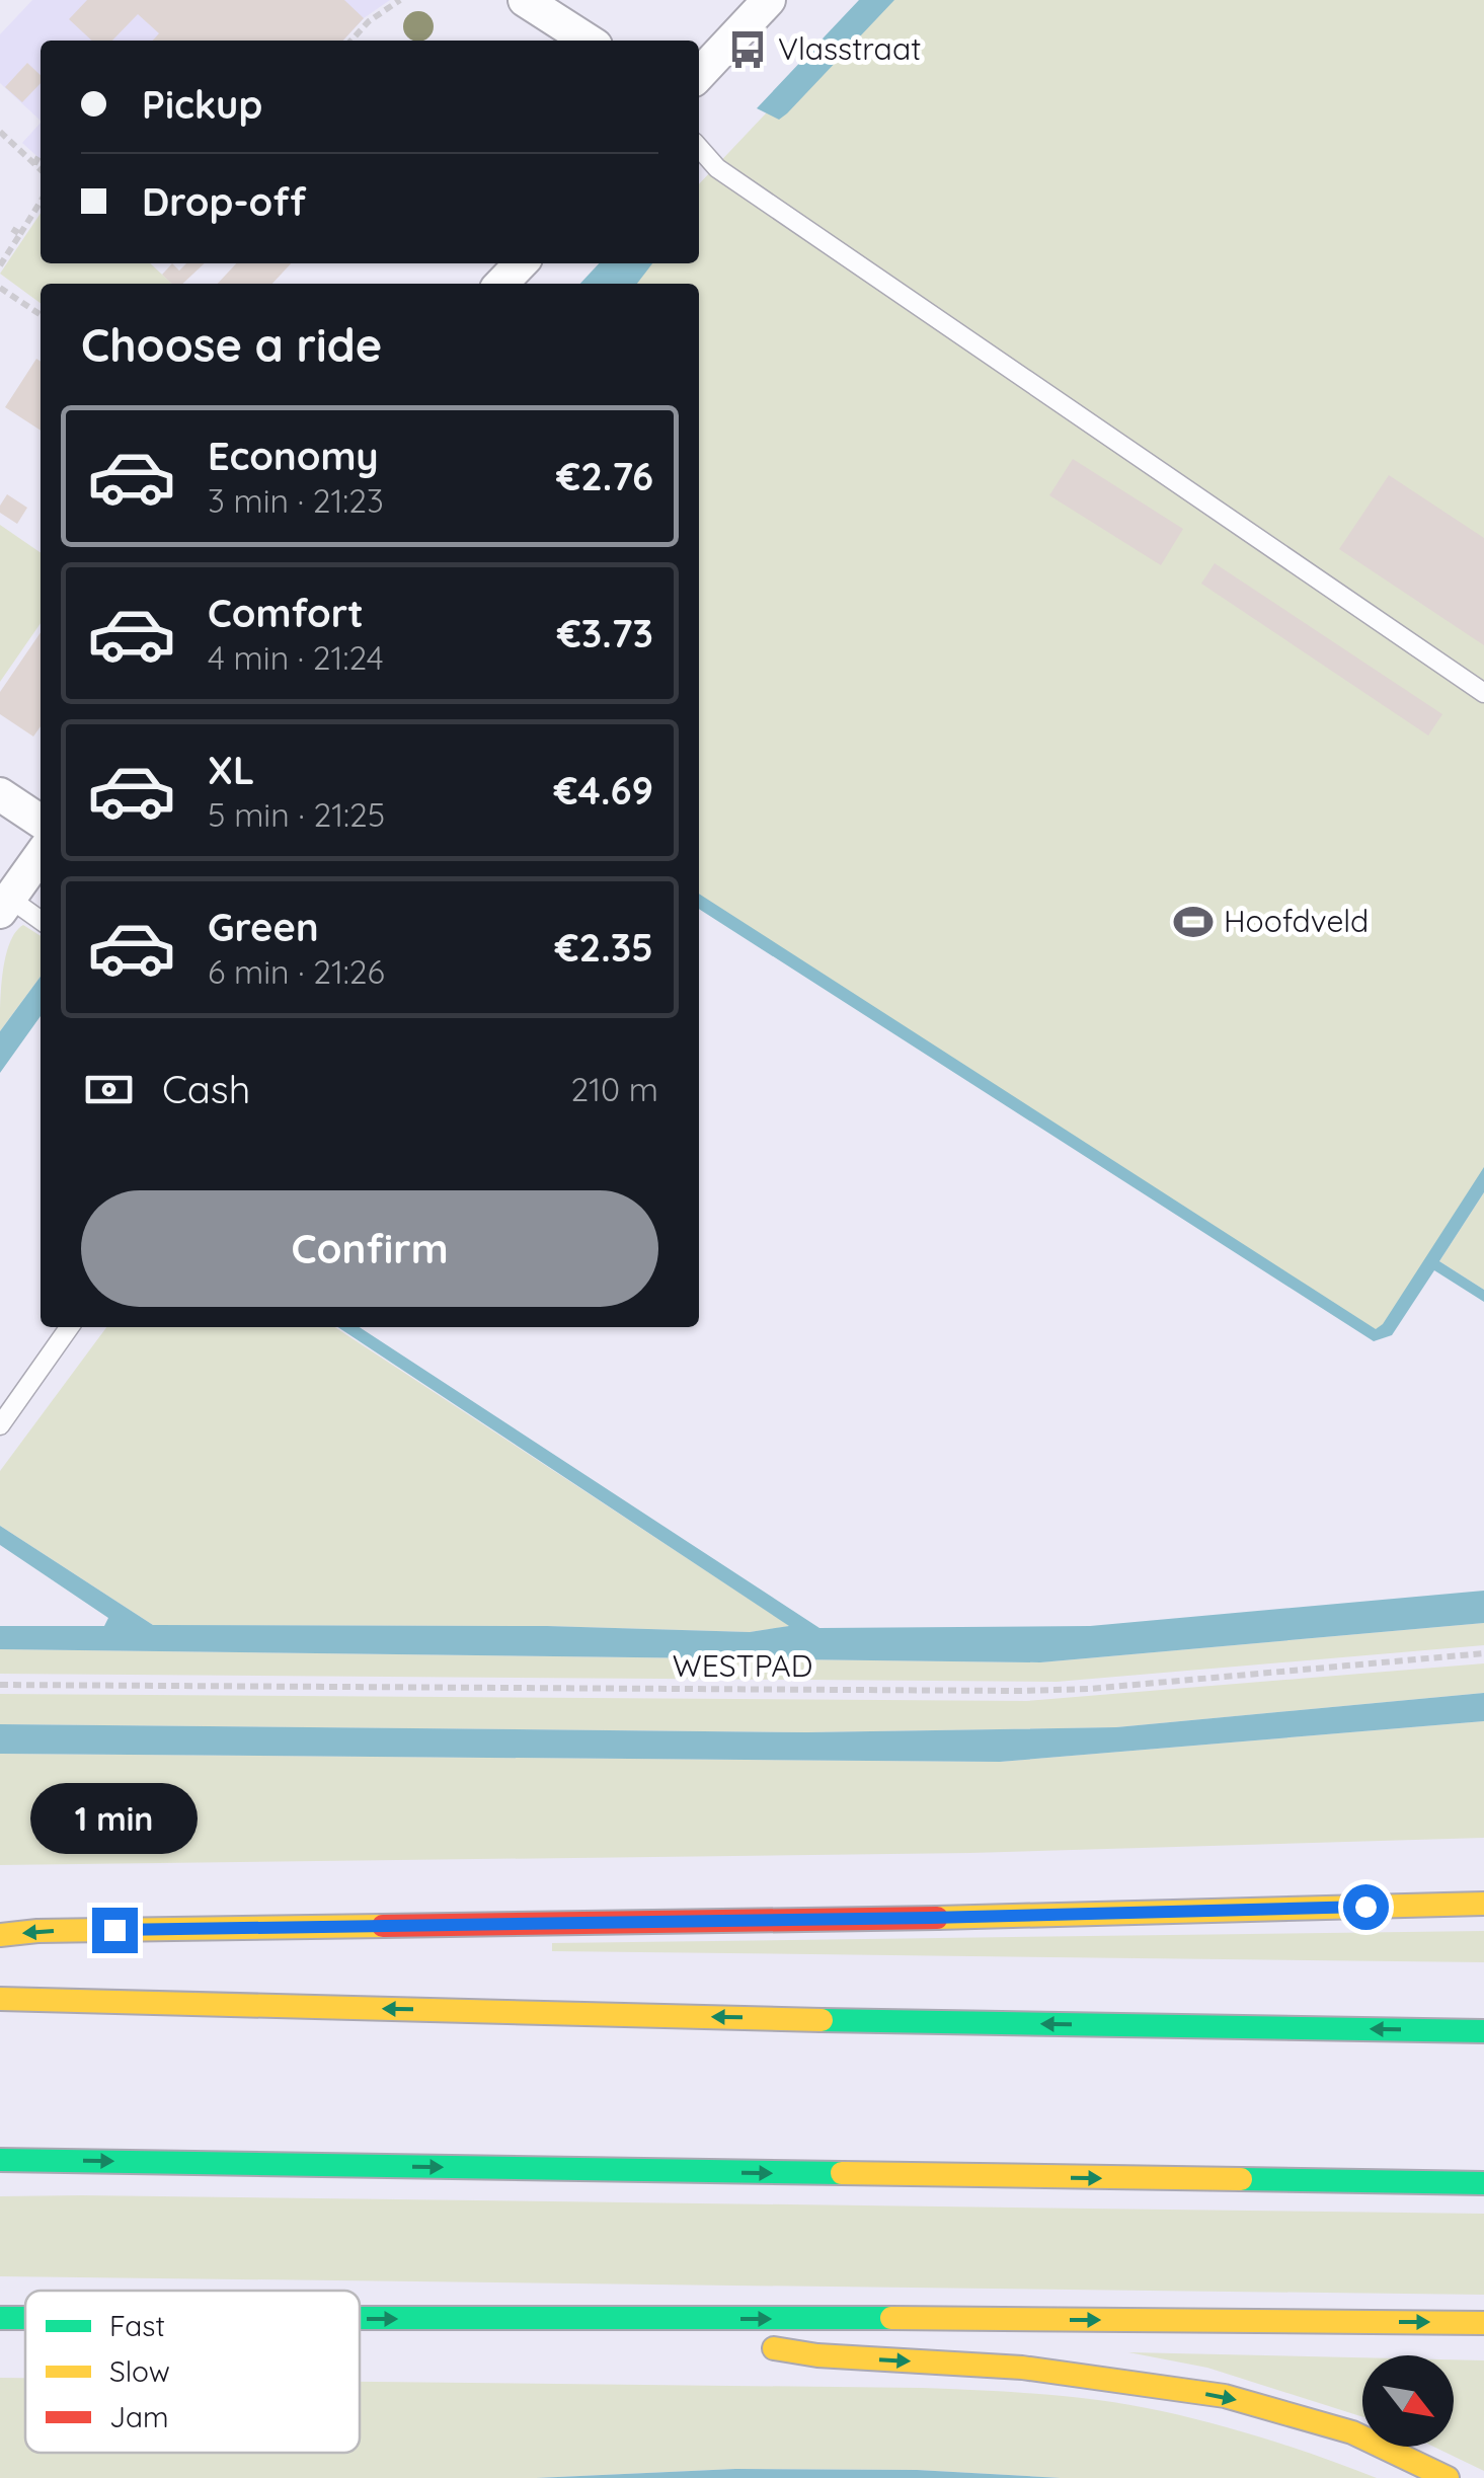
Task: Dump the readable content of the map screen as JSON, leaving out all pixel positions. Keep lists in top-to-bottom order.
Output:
{
  "streets": {
    "path": ["WESTPAD"]
  },
  "places": {
    "bus stop": ["Vlasstraat"],
    "sports": ["Hoofdveld"]
  },
  "legend": ["Fast", "Slow", "Jam"],
  "north": "bottom right",
  "page": {
    "banner": ["Pickup", "Drop-off"],
    "heading": "Choose a ride",
    "list": [
      {
        "name": "Economy",
        "note": "3 min · 21:23",
        "value": "€2.76"
      },
      {
        "name": "Comfort",
        "note": "4 min · 21:24",
        "value": "€3.73"
      },
      {
        "name": "XL",
        "note": "5 min · 21:25",
        "value": "€4.69"
      },
      {
        "name": "Green",
        "note": "6 min · 21:26",
        "value": "€2.35"
      }
    ],
    "pay": ["Cash", "210 m"],
    "buttons": "Confirm",
    "bubble": "1 min"
  }
}
